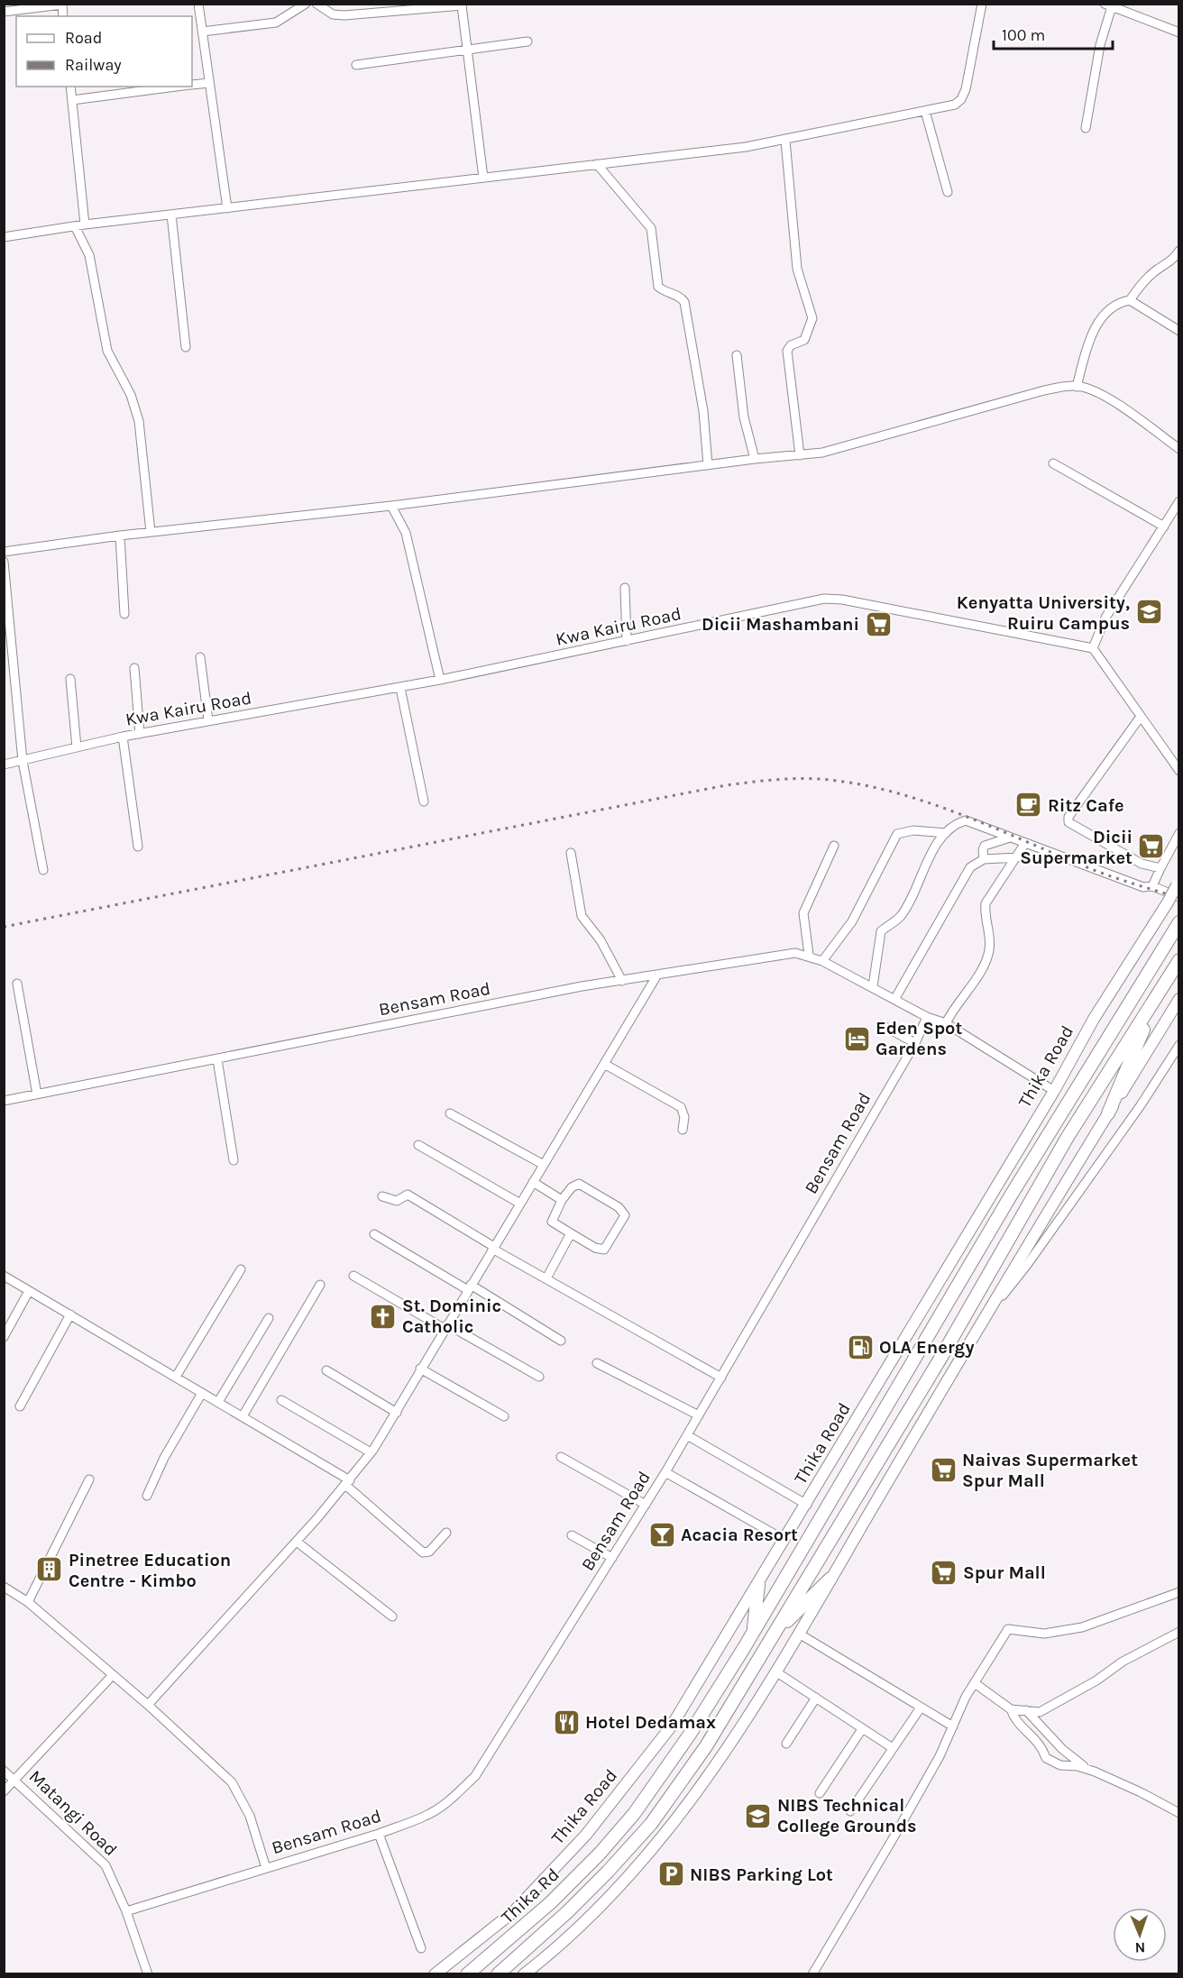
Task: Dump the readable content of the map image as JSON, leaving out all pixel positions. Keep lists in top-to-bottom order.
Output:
{
  "streets": {
    "highway": ["Thika Road", "Thika Rd"],
    "street": ["Kwa Kairu Road", "Bensam Road", "Matangi Road"]
  },
  "crossings": [
    ["Bensam Road", "Matangi Road"],
    ["Thika Road", "Thika Rd"]
  ],
  "places": {
    "school or university": ["Kenyatta University, Ruiru Campus", "NIBS Technical College Grounds"],
    "supermarket": [
      "Dicii Mashambani",
      "Dicii Supermarket",
      "Naivas Supermarket Spur Mall",
      "Spur Mall"
    ],
    "cafe": ["Ritz Cafe"],
    "hotel": ["Eden Spot Gardens"],
    "church": ["St. Dominic Catholic"],
    "fuel station": ["OLA Energy"],
    "bar": ["Acacia Resort"],
    "building": ["Pinetree Education Centre - Kimbo"],
    "restaurant": ["Hotel Dedamax"],
    "parking": ["NIBS Parking Lot"]
  },
  "legend": ["Road", "Railway"],
  "scale_bar": "100 m",
  "north": "bottom"
}
